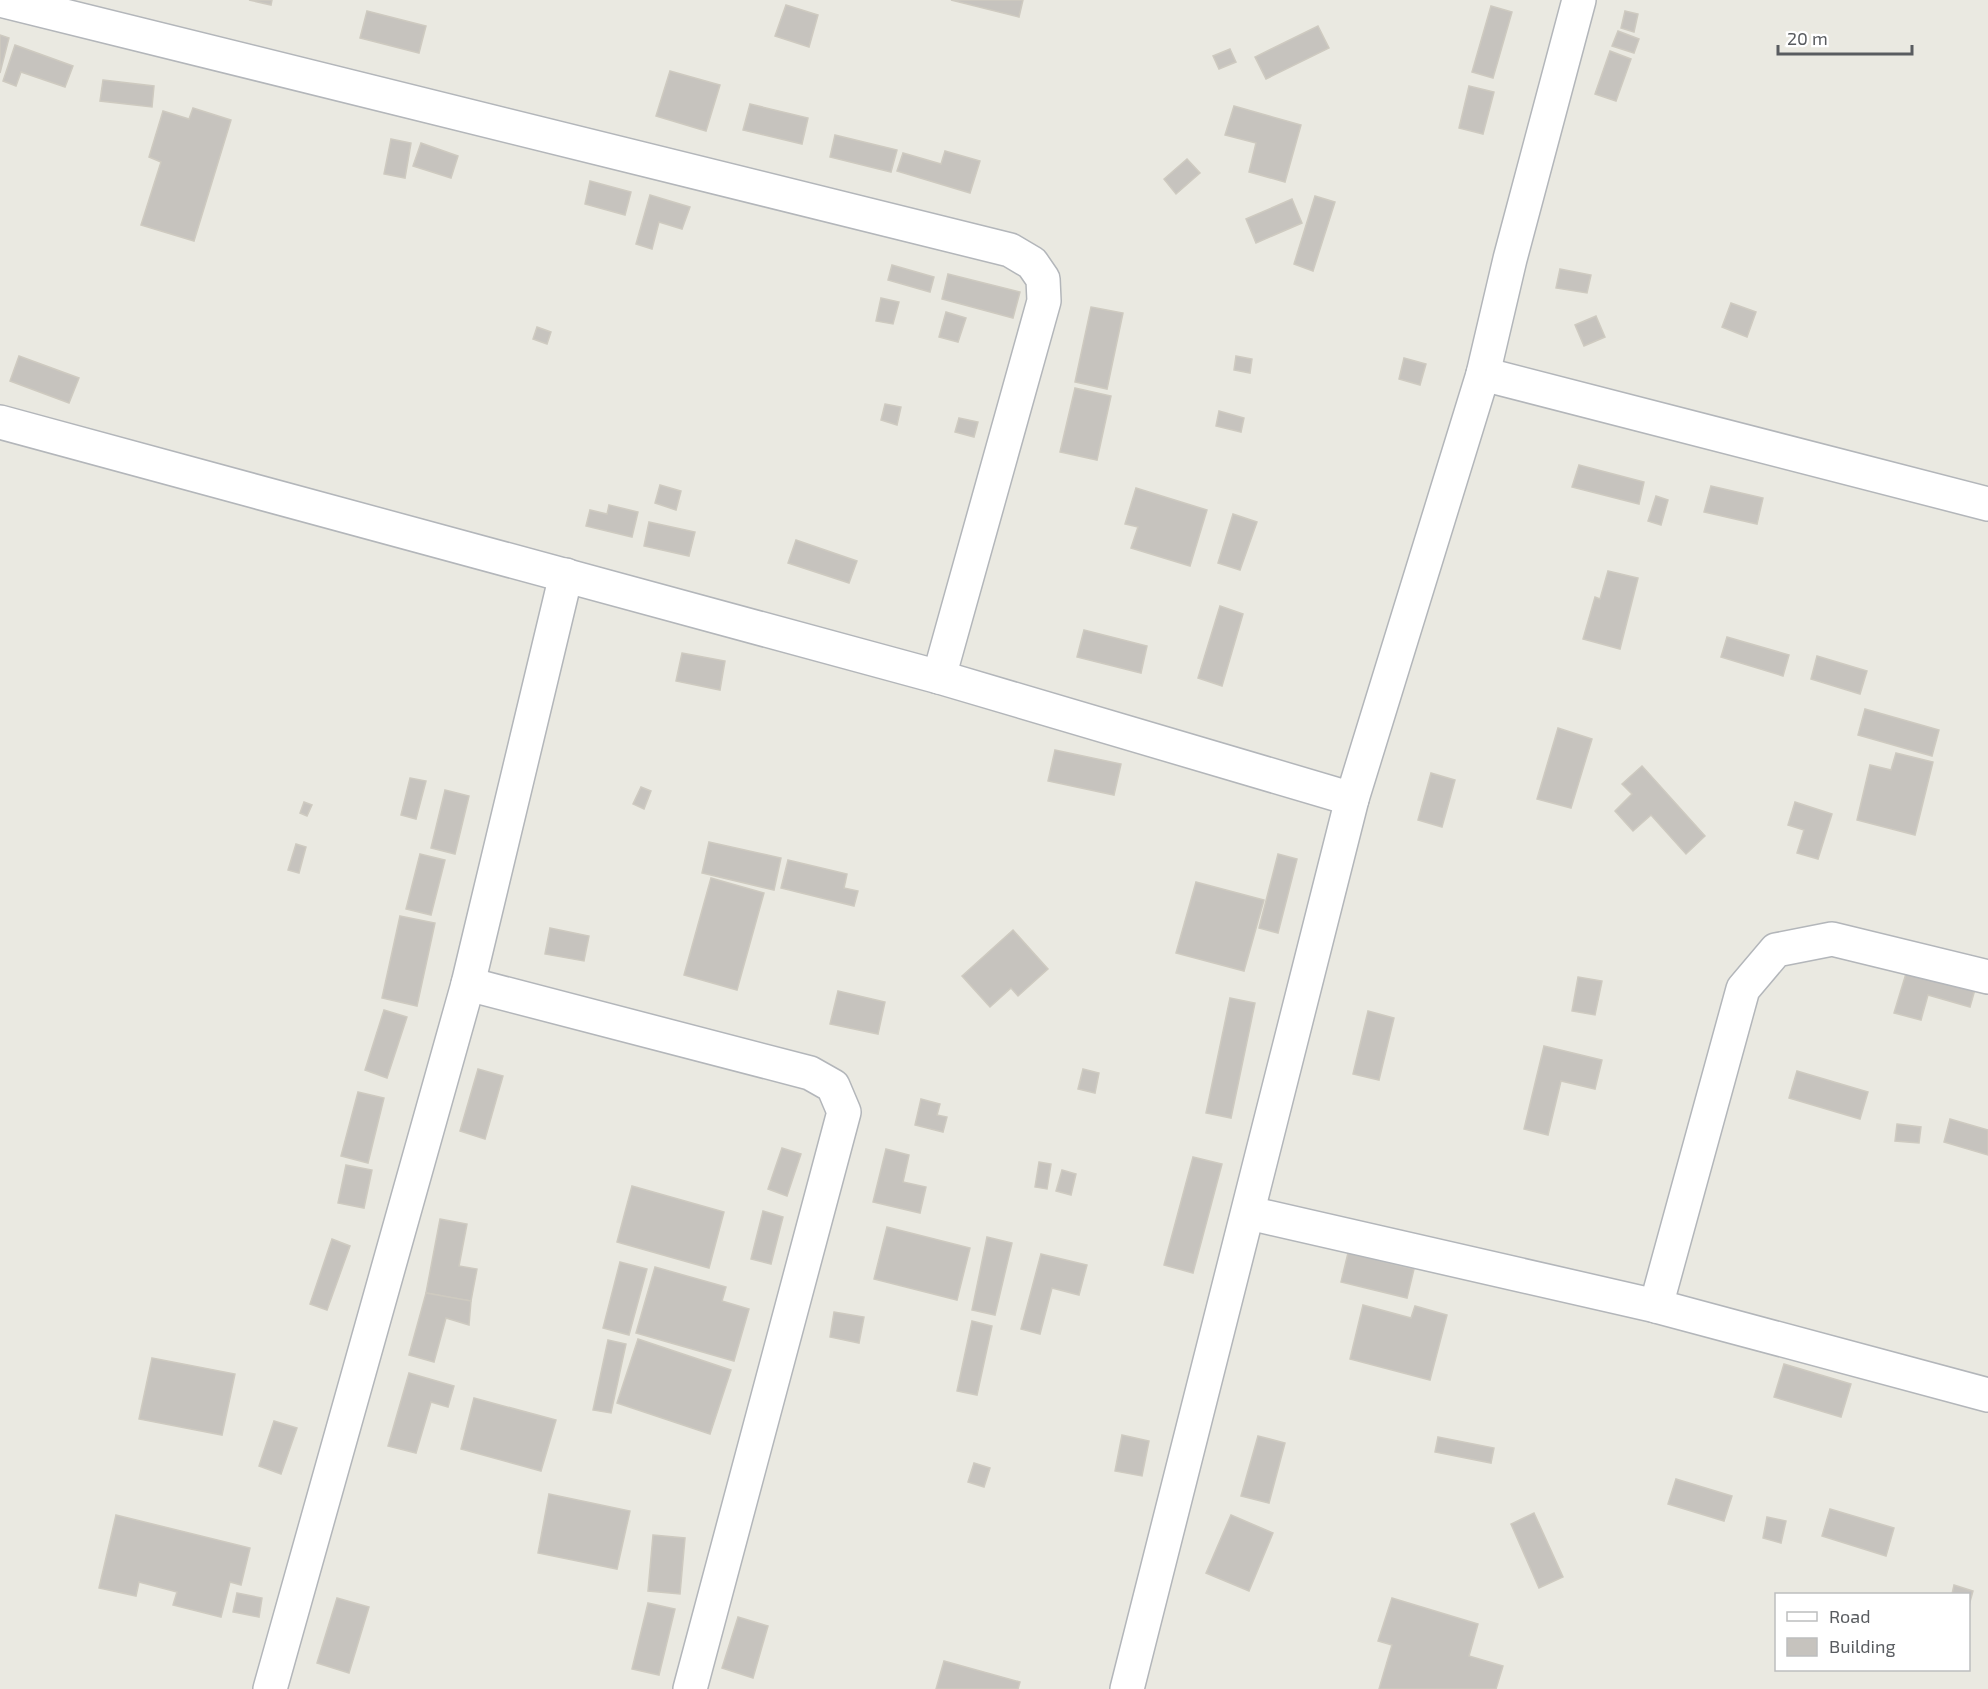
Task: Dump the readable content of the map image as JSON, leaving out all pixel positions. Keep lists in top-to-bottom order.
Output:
{
  "legend": ["Road", "Building"],
  "scale_bar": "20 m"
}
